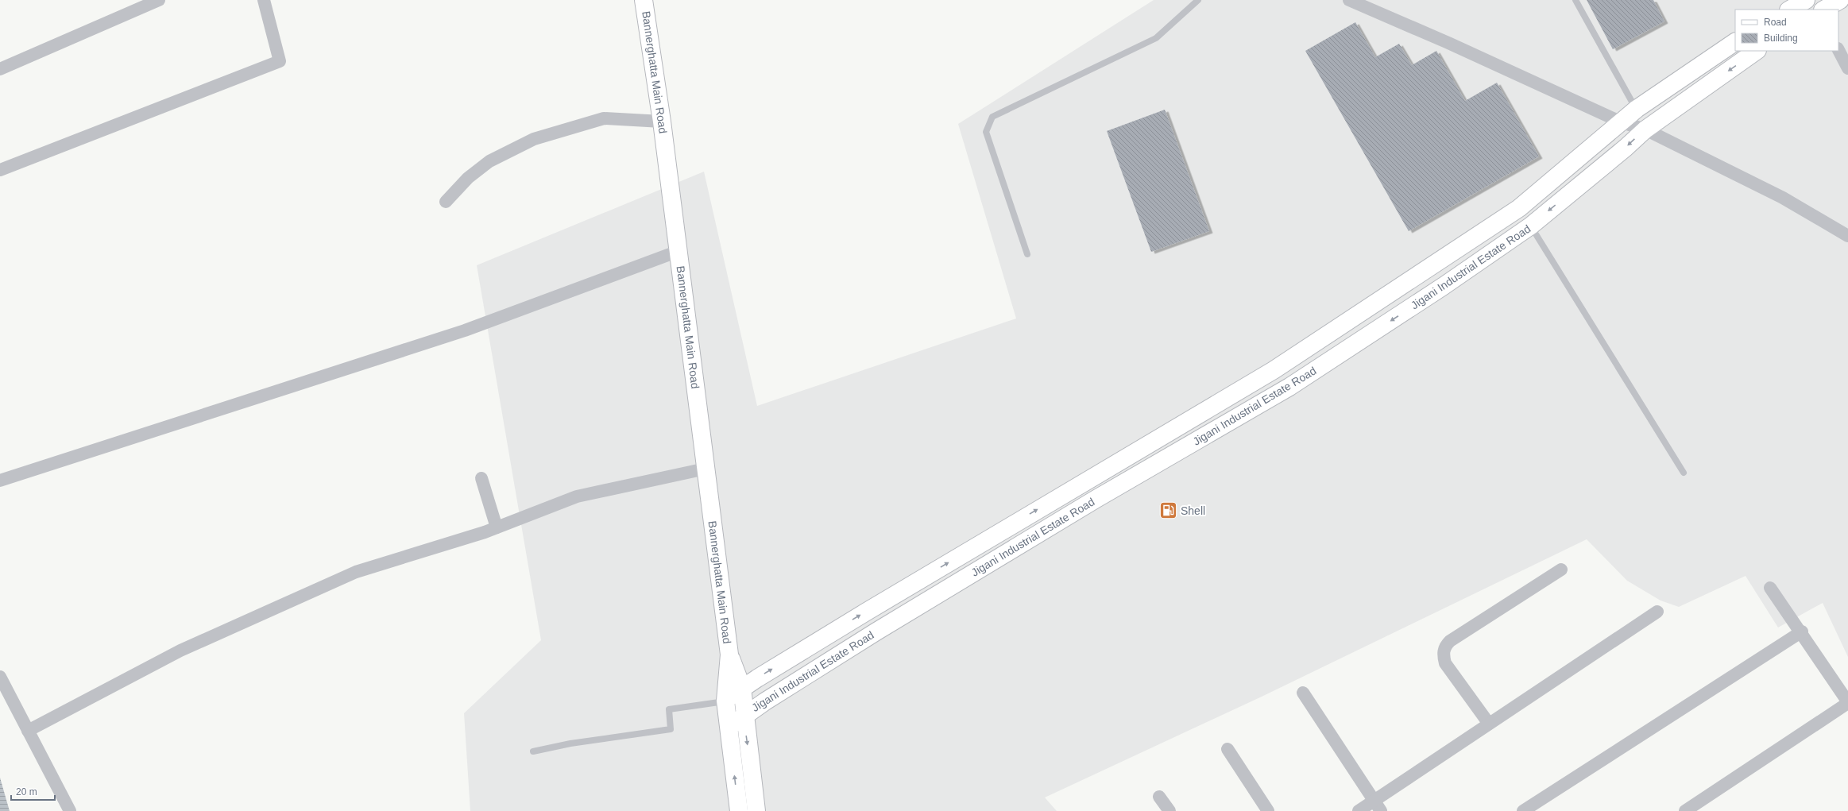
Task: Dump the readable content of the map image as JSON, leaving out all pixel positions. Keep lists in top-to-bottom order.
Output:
{
  "streets": {
    "main road": ["Bannerghatta Main Road", "Jigani Industrial Estate Road"]
  },
  "crossings": [
    ["Bannerghatta Main Road", "Jigani Industrial Estate Road"]
  ],
  "places": {
    "fuel station": ["Shell"]
  },
  "legend": ["Road", "Building"],
  "scale_bar": "20 m"
}
